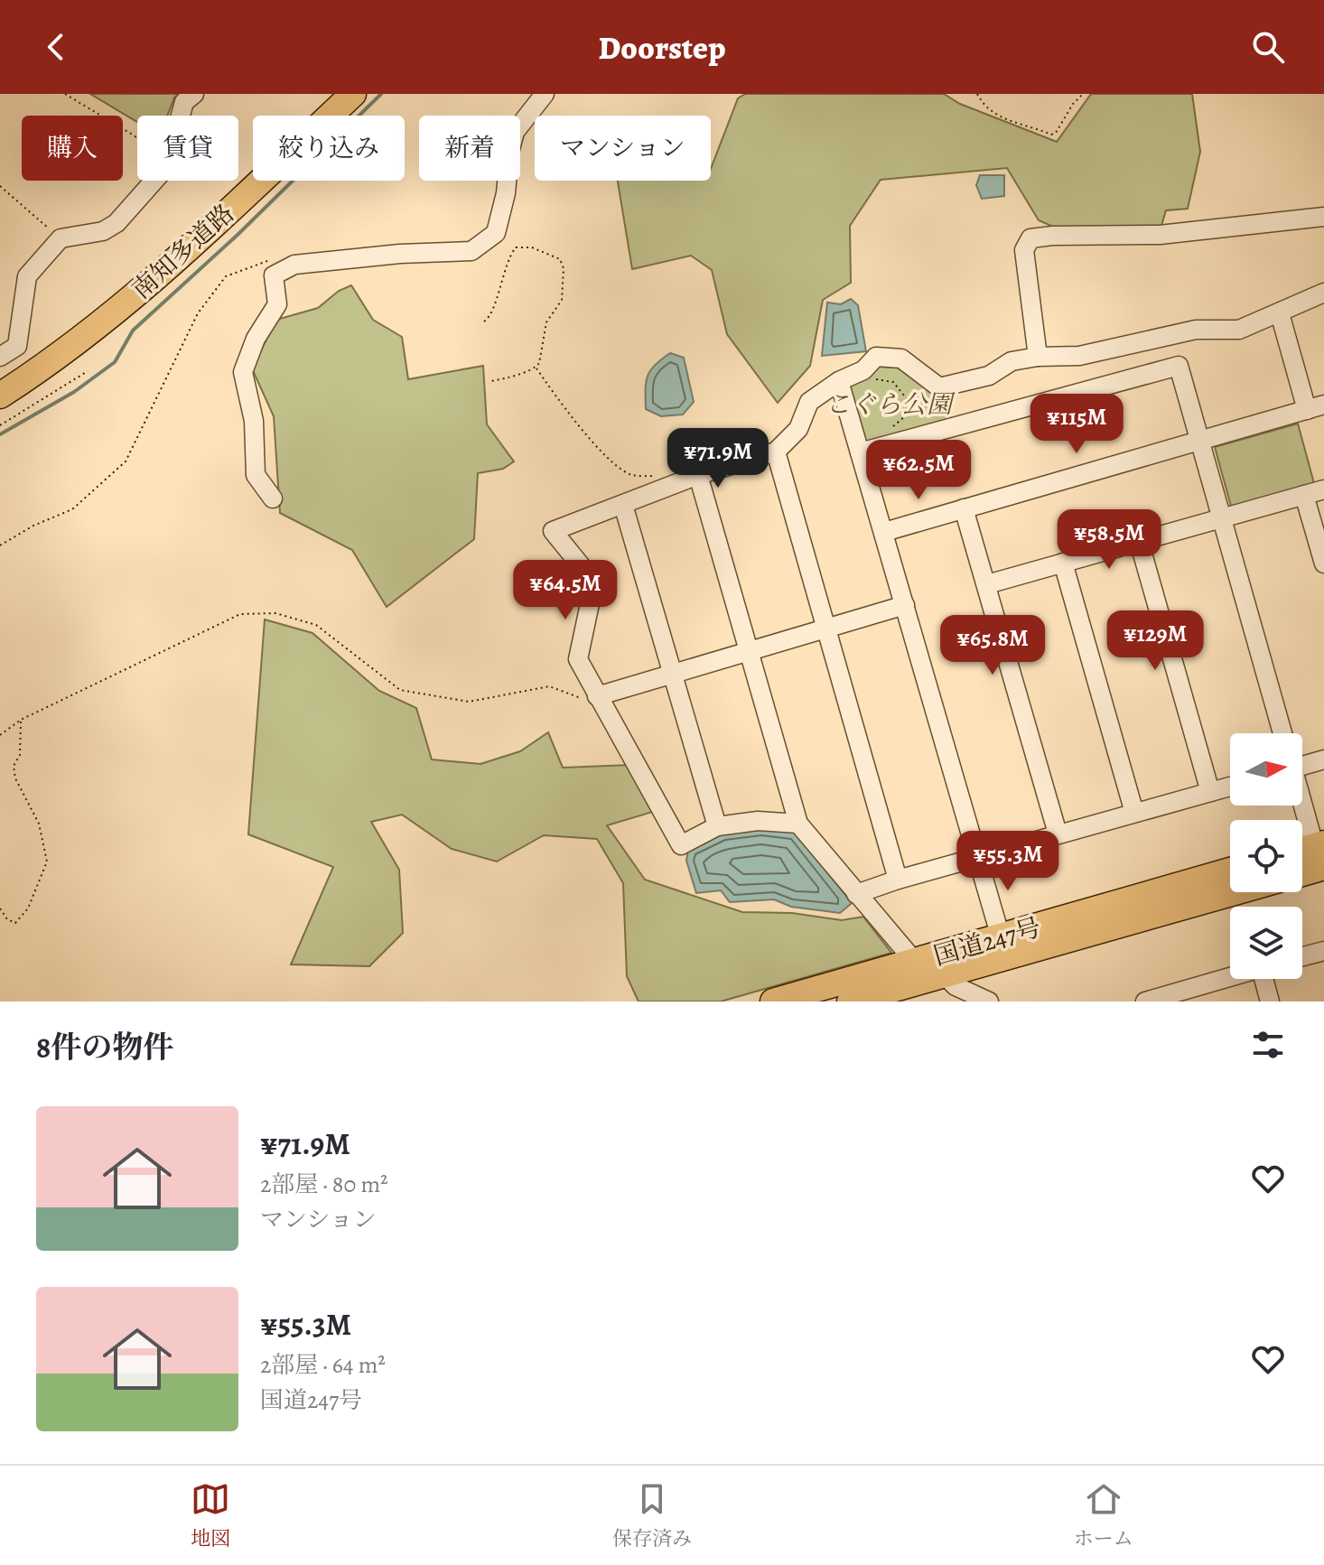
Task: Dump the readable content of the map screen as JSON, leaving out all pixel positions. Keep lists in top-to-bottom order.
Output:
{
  "streets": {
    "highway": ["南知多道路", "国道247号"]
  },
  "parks": ["こぐら公園"],
  "north": "right",
  "page": {
    "header": "Doorstep",
    "chip": [
      "購入",
      "賃貸",
      "絞り込み",
      "新着",
      "マンション"
    ],
    "price": [
      "¥115M",
      "¥71.9M",
      "¥62.5M",
      "¥58.5M",
      "¥64.5M",
      "¥129M",
      "¥65.8M",
      "¥55.3M"
    ],
    "heading": "8件の物件",
    "list": [
      {
        "name": "¥71.9M",
        "note": "2部屋 · 80 m² · マンション"
      },
      {
        "name": "¥55.3M",
        "note": "2部屋 · 64 m² · 国道247号"
      }
    ],
    "tabs": ["地図", "保存済み", "ホーム"]
  }
}
